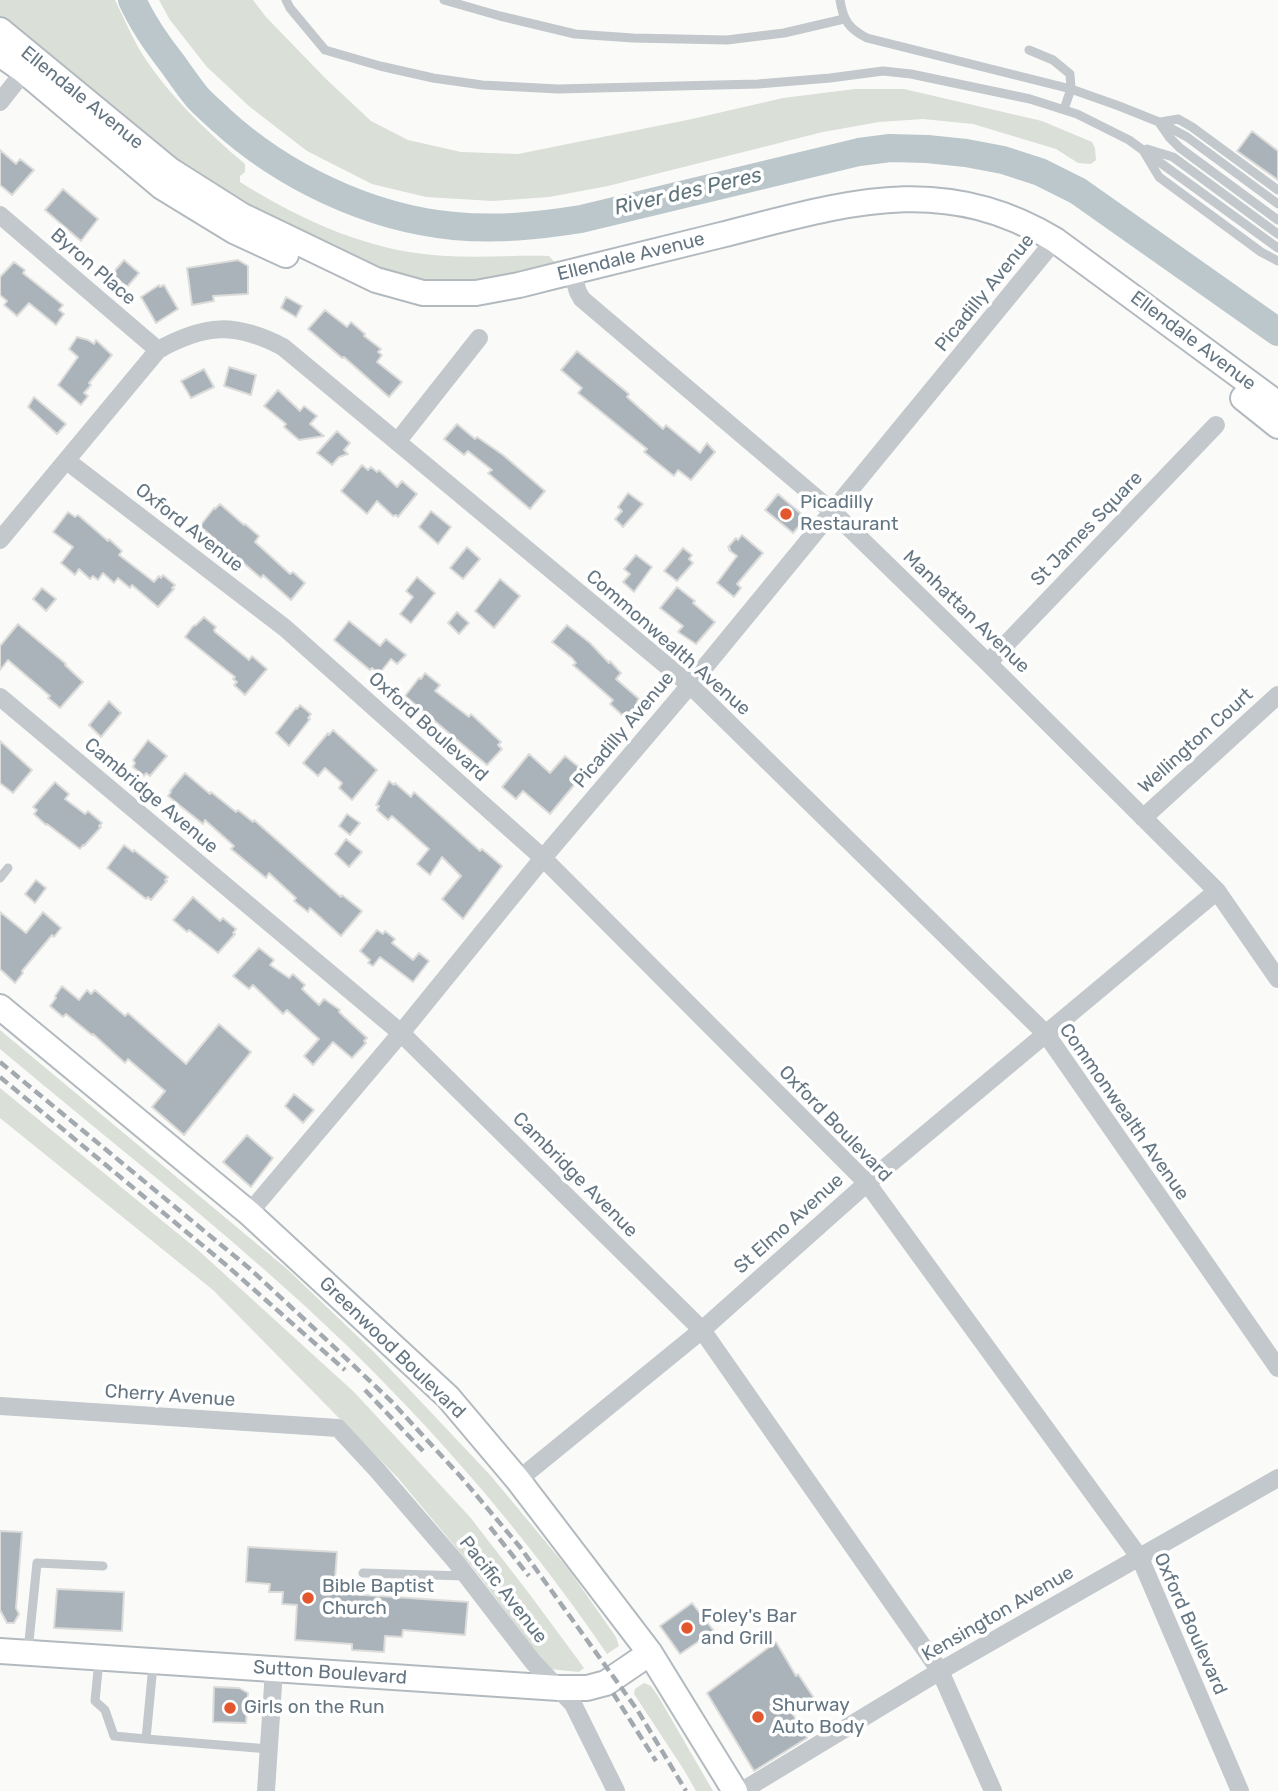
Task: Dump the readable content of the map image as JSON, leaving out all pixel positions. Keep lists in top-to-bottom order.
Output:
{
  "streets": {
    "street": [
      "Ellendale Avenue",
      "Byron Place",
      "Picadilly Avenue",
      "Oxford Avenue",
      "St James Square",
      "Manhattan Avenue",
      "Commonwealth Avenue",
      "Oxford Boulevard",
      "Wellington Court",
      "Cambridge Avenue",
      "St Elmo Avenue",
      "Greenwood Boulevard",
      "Cherry Avenue",
      "Pacific Avenue",
      "Kensington Avenue",
      "Sutton Boulevard"
    ]
  },
  "crossings": [
    ["Ellendale Avenue", "Picadilly Avenue"],
    ["Ellendale Avenue", "Manhattan Avenue"],
    ["Byron Place", "Commonwealth Avenue"],
    ["Picadilly Avenue", "Manhattan Avenue"],
    ["Picadilly Avenue", "Commonwealth Avenue"],
    ["Picadilly Avenue", "Oxford Boulevard"],
    ["Picadilly Avenue", "Cambridge Avenue"],
    ["Picadilly Avenue", "Greenwood Boulevard"],
    ["Oxford Avenue", "Commonwealth Avenue"],
    ["Oxford Avenue", "Oxford Boulevard"],
    ["St James Square", "Manhattan Avenue"],
    ["Manhattan Avenue", "Wellington Court"],
    ["Manhattan Avenue", "St Elmo Avenue"],
    ["Commonwealth Avenue", "St Elmo Avenue"],
    ["Oxford Boulevard", "St Elmo Avenue"],
    ["Oxford Boulevard", "Kensington Avenue"],
    ["Cambridge Avenue", "St Elmo Avenue"],
    ["Cambridge Avenue", "Kensington Avenue"],
    ["St Elmo Avenue", "Greenwood Boulevard"],
    ["Greenwood Boulevard", "Sutton Boulevard"],
    ["Cherry Avenue", "Pacific Avenue"],
    ["Pacific Avenue", "Sutton Boulevard"]
  ],
  "water": ["River des Peres"],
  "places": [
    "Picadilly Restaurant",
    "Bible Baptist Church",
    "Foley's Bar and Grill",
    "Girls on the Run",
    "Shurway Auto Body"
  ]
}
